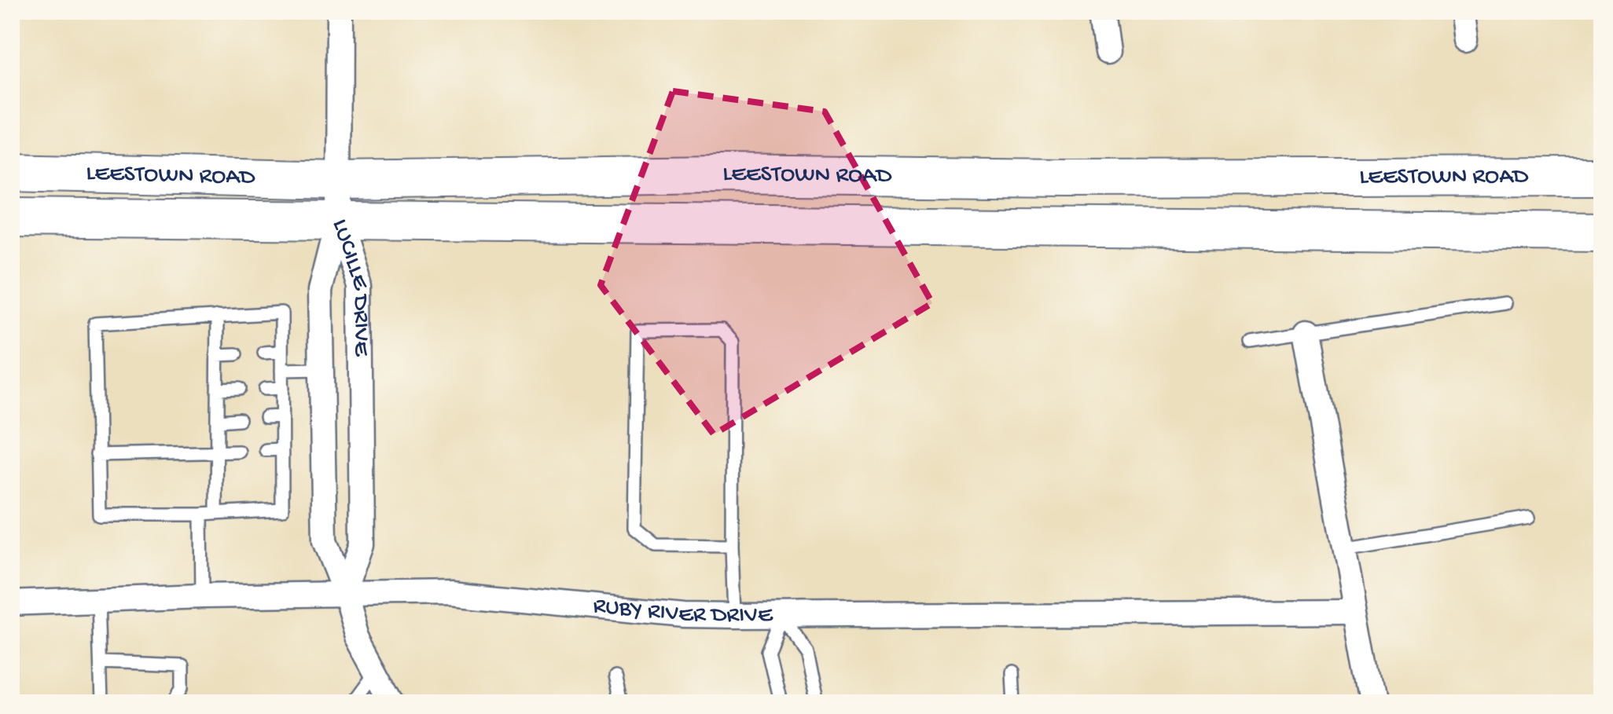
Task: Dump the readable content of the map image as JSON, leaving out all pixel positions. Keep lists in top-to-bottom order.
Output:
{
  "streets": {
    "main road": ["LEESTOWN ROAD"],
    "street": ["LUCILLE DRIVE", "RUBY RIVER DRIVE"]
  },
  "crossings": [
    ["LEESTOWN ROAD", "LUCILLE DRIVE"],
    ["LUCILLE DRIVE", "RUBY RIVER DRIVE"]
  ]
}
